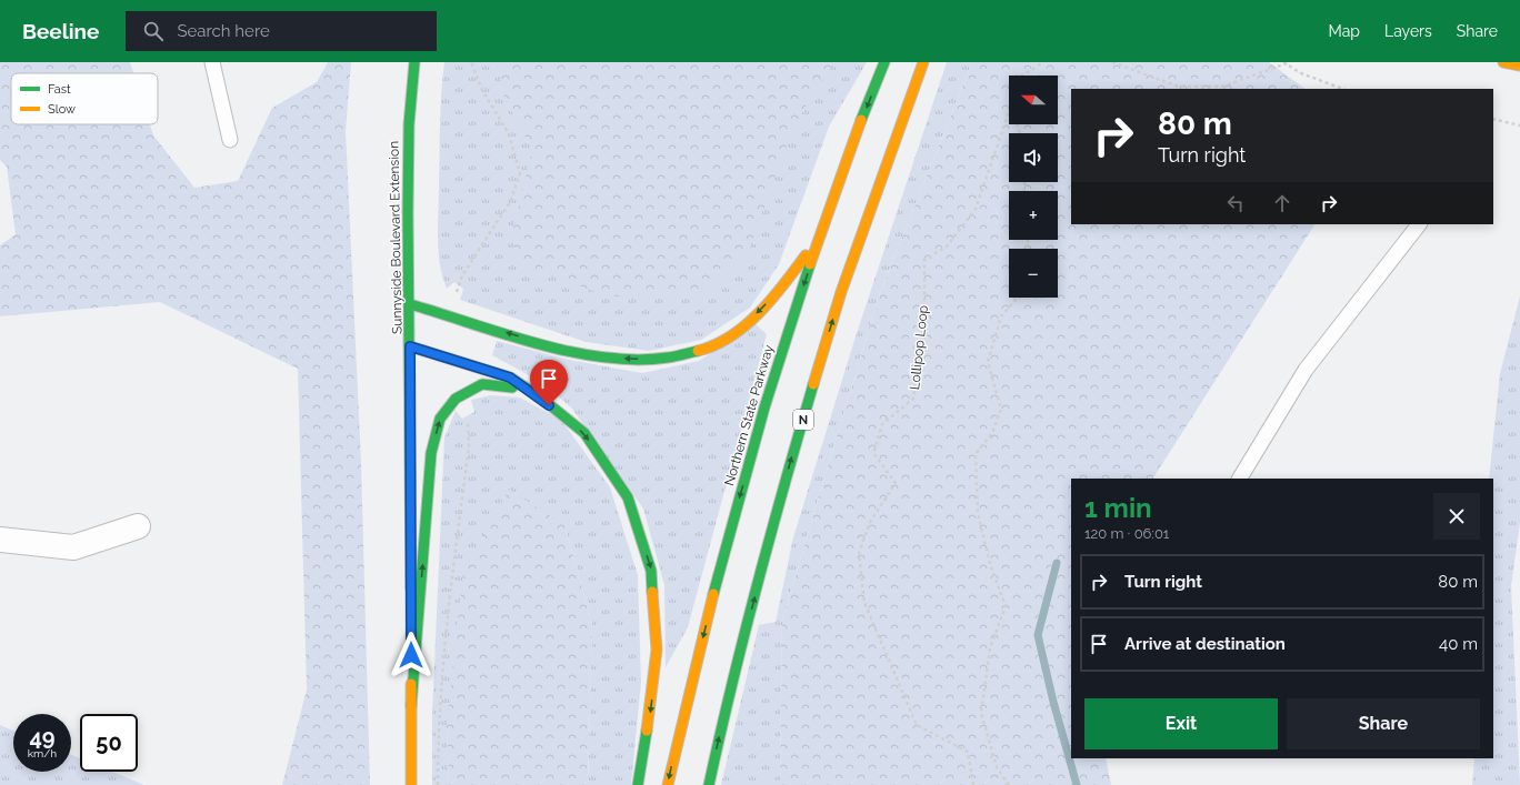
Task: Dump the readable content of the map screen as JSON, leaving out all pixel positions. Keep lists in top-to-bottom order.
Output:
{
  "streets": {
    "main road": ["Sunnyside Boulevard Extension", "Northern State Parkway", "N"],
    "path": ["Lollipop Loop"]
  },
  "legend": ["Fast", "Slow"],
  "north": "left",
  "page": {
    "header": "Beeline",
    "search": "Search here",
    "nav": ["Map", "Layers", "Share"],
    "map_buttons": ["+", "−"],
    "turn": ["80 m", "Turn right"],
    "heading": ["1 min", "120 m · 06:01"],
    "list": [
      {
        "name": "Turn right",
        "value": "80 m"
      },
      {
        "name": "Arrive at destination",
        "value": "40 m"
      }
    ],
    "buttons": ["Exit", "Share"],
    "speed": "49 km/h",
    "limit": "50"
  }
}
